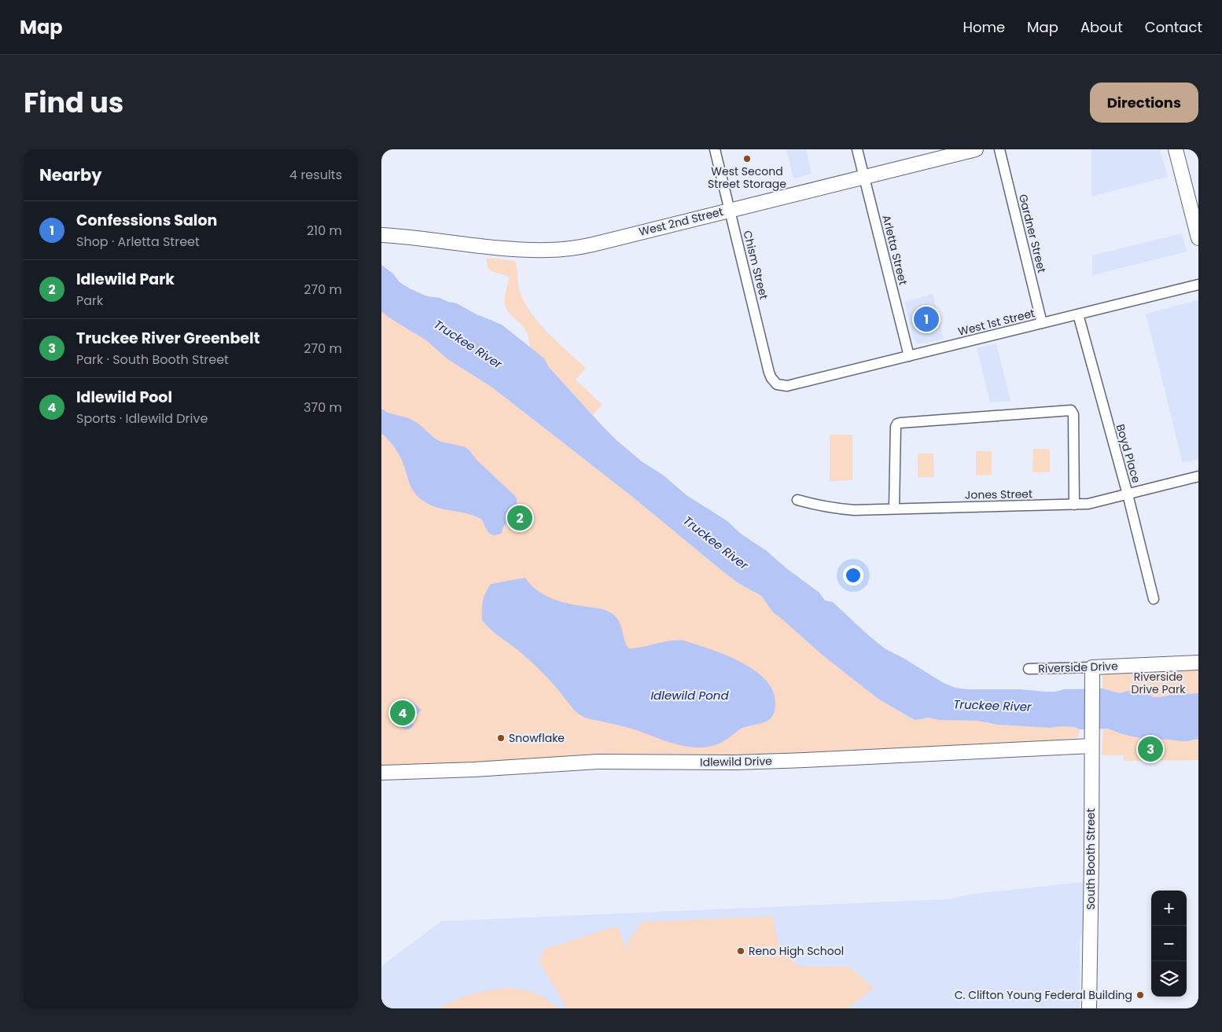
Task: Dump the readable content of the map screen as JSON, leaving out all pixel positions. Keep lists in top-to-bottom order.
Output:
{
  "streets": {
    "street": [
      "West 2nd Street",
      "Gardner Street",
      "Arletta Street",
      "Chism Street",
      "West 1st Street",
      "Boyd Place",
      "Jones Street",
      "Riverside Drive",
      "Idlewild Drive",
      "South Booth Street"
    ]
  },
  "crossings": [
    ["West 2nd Street", "Arletta Street"],
    ["West 2nd Street", "Chism Street"],
    ["Gardner Street", "West 1st Street"],
    ["Arletta Street", "West 1st Street"],
    ["Chism Street", "West 1st Street"],
    ["West 1st Street", "Boyd Place"],
    ["Boyd Place", "Jones Street"],
    ["Riverside Drive", "South Booth Street"],
    ["Idlewild Drive", "South Booth Street"]
  ],
  "water": ["Truckee River", "Idlewild Pond"],
  "parks": ["Riverside Drive Park"],
  "places": [
    "West Second Street Storage",
    "Snowflake",
    "Reno High School",
    "C. Clifton Young Federal Building"
  ],
  "page": {
    "header": "Map",
    "nav": [
      "Home",
      "Map",
      "About",
      "Contact"
    ],
    "title": "Find us",
    "buttons": "Directions",
    "heading": ["Nearby", "4 results"],
    "list": [
      {
        "mark": "1",
        "name": "Confessions Salon",
        "note": "Shop · Arletta Street",
        "value": "210 m"
      },
      {
        "mark": "2",
        "name": "Idlewild Park",
        "note": "Park",
        "value": "270 m"
      },
      {
        "mark": "3",
        "name": "Truckee River Greenbelt",
        "note": "Park · South Booth Street",
        "value": "270 m"
      },
      {
        "mark": "4",
        "name": "Idlewild Pool",
        "note": "Sports · Idlewild Drive",
        "value": "370 m"
      }
    ],
    "pins": [
      "1",
      "2",
      "4",
      "3"
    ],
    "map_buttons": ["+", "−"]
  }
}
